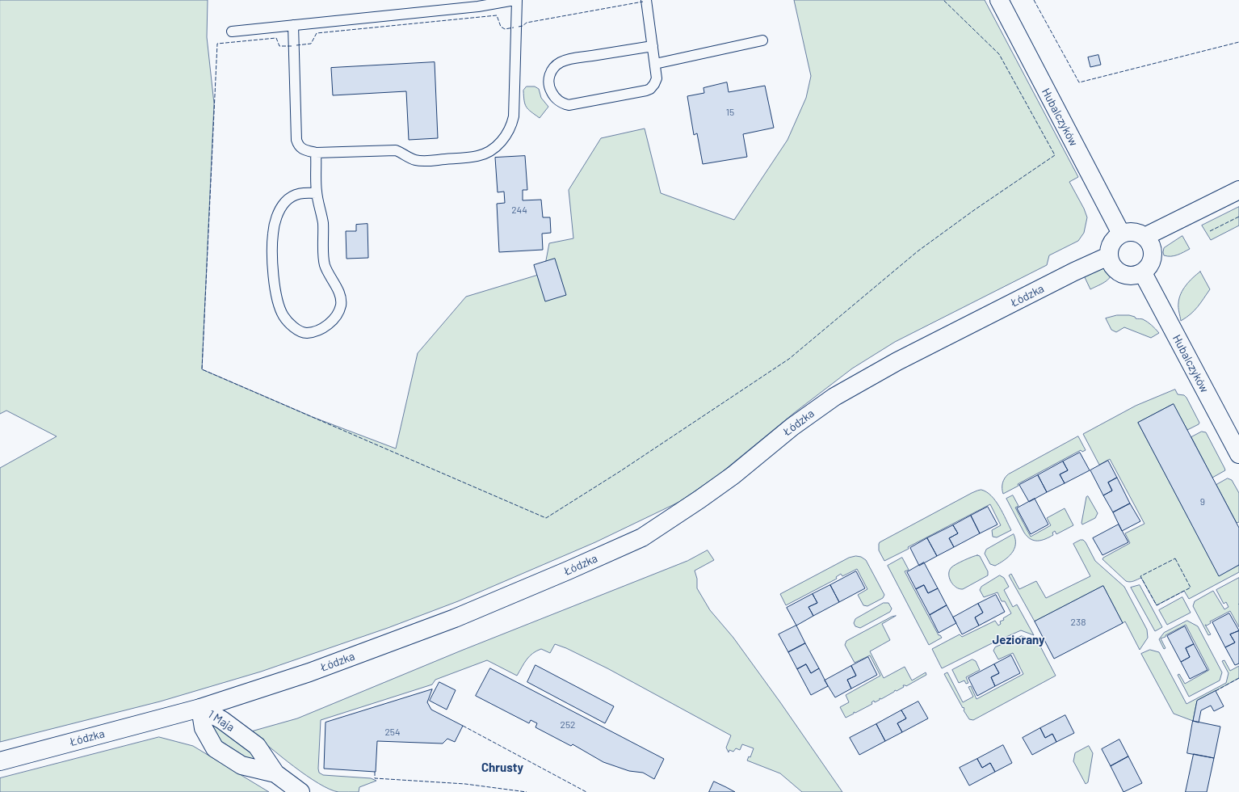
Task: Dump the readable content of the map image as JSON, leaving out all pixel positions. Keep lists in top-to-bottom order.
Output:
{
  "streets": {
    "main road": ["Hubalczyków", "Łódzka", "1 Maja"]
  },
  "crossings": [
    ["Hubalczyków", "Łódzka"],
    ["Łódzka", "1 Maja"]
  ],
  "districts": ["Jeziorany", "Chrusty"],
  "house_numbers": [
    "15",
    "244",
    "9",
    "238",
    "252",
    "254"
  ]
}
